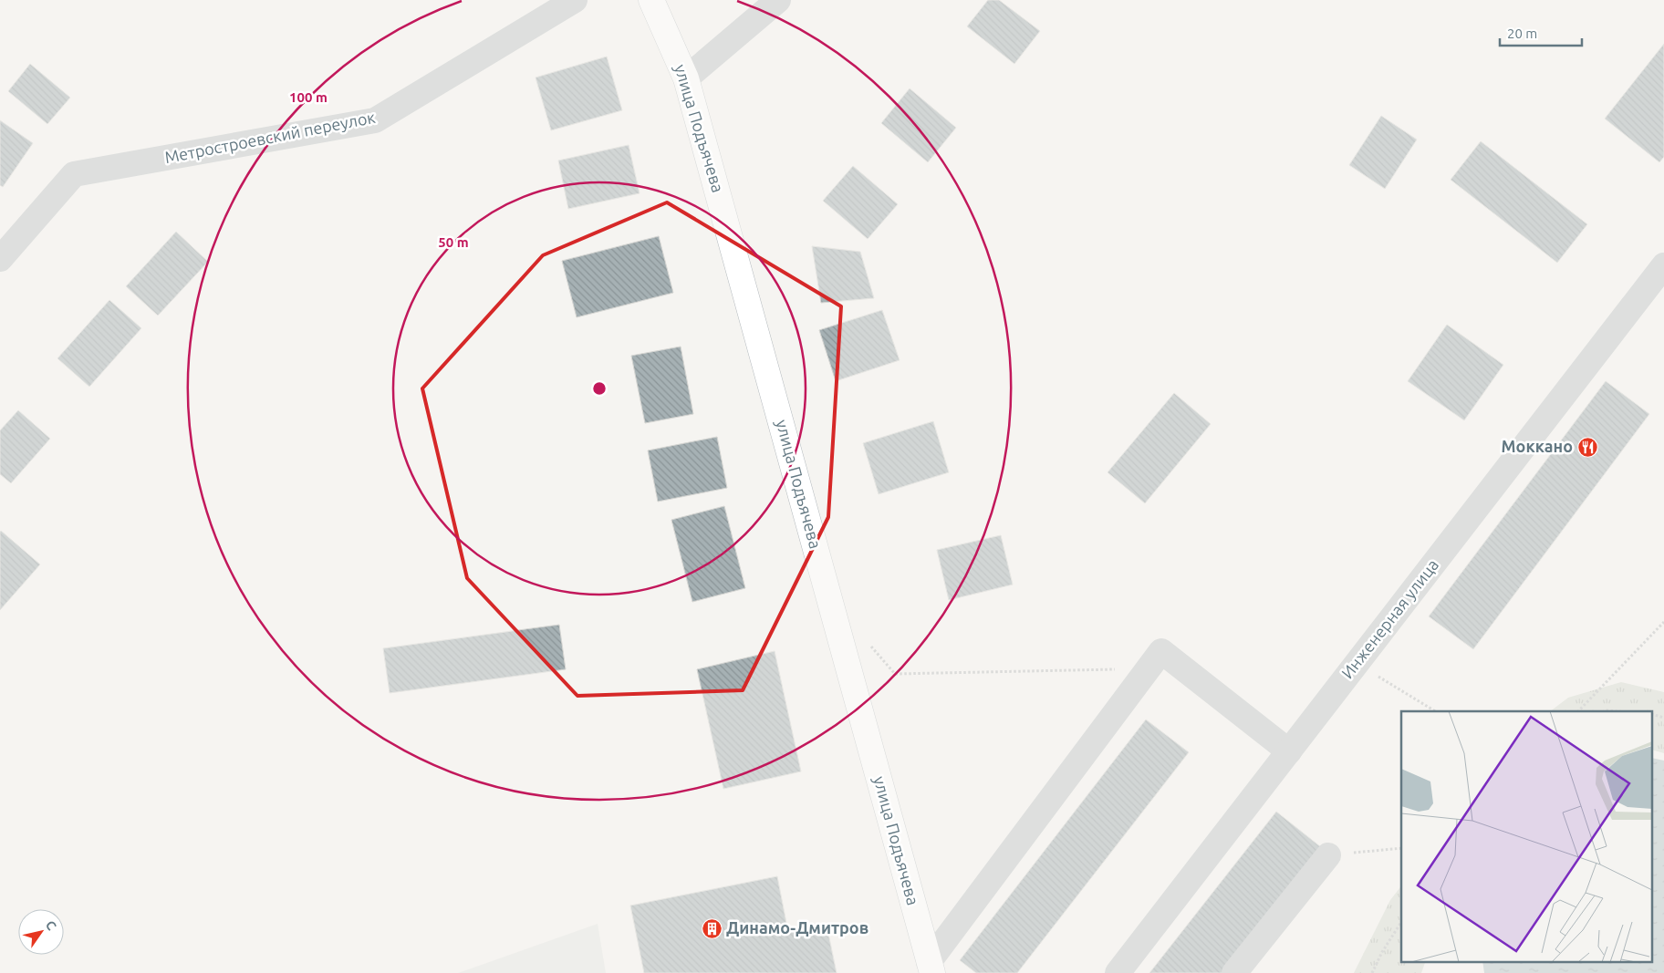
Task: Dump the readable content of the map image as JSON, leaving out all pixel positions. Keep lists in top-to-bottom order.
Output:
{
  "streets": {
    "main road": ["улица Подъячева"],
    "street": ["Метростроевский переулок", "Инженерная улица"]
  },
  "places": {
    "restaurant": ["Моккано"],
    "building": ["Динамо-Дмитров"]
  },
  "scale_bar": "20 m",
  "north": "top right",
  "rings": ["100 m", "50 m"]
}
